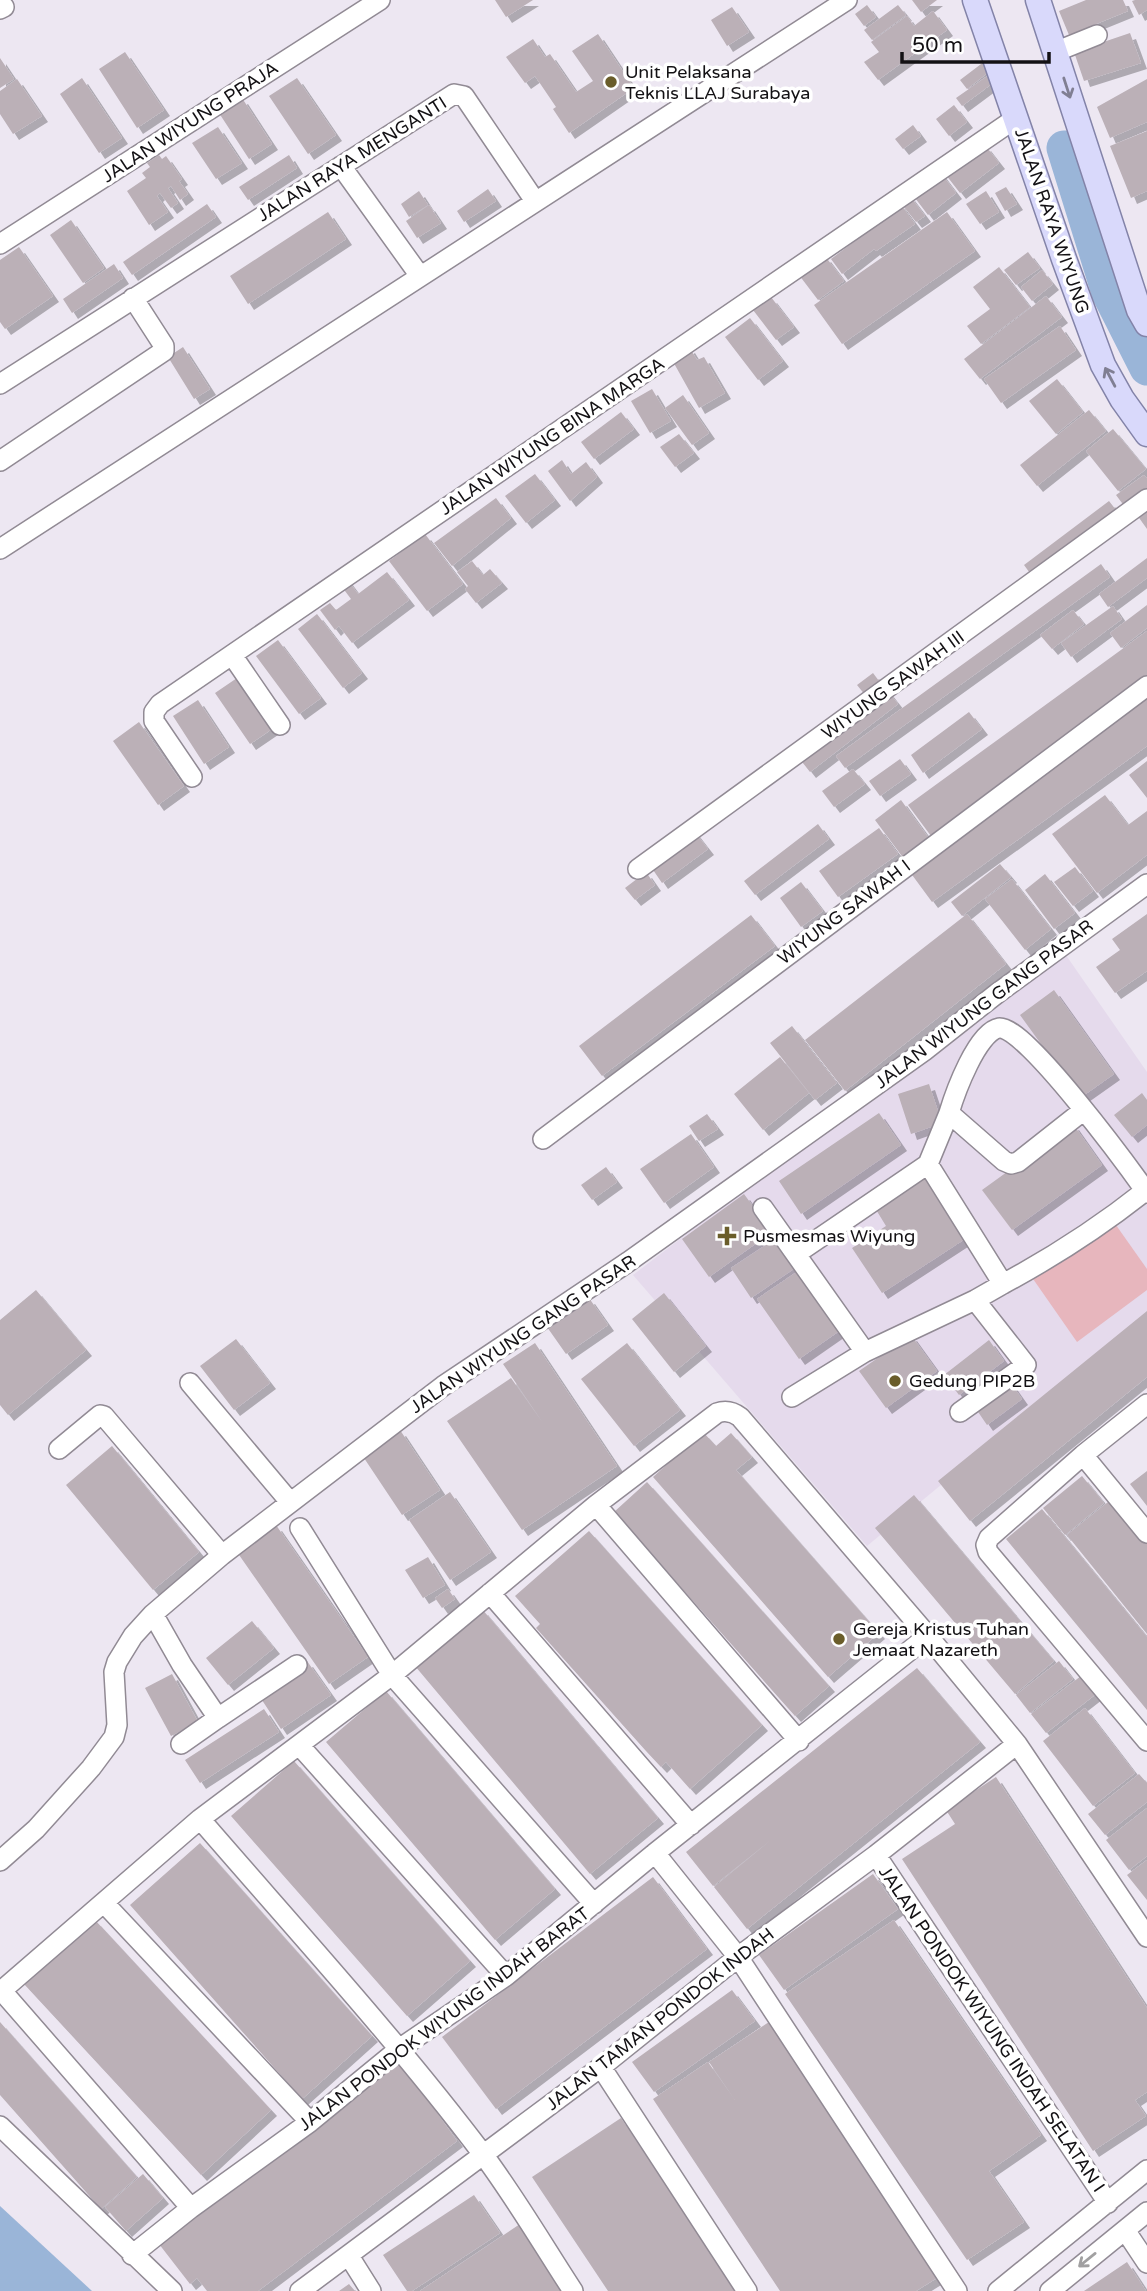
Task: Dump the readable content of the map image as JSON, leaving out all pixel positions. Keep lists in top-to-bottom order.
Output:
{
  "streets": {
    "main road": ["JALAN RAYA WIYUNG"],
    "street": [
      "JALAN WIYUNG PRAJA",
      "JALAN RAYA MENGANTI",
      "JALAN WIYUNG BINA MARGA",
      "WIYUNG SAWAH III",
      "WIYUNG SAWAH I",
      "JALAN WIYUNG GANG PASAR",
      "JALAN PONDOK WIYUNG INDAH BARAT",
      "JALAN TAMAN PONDOK INDAH",
      "JALAN PONDOK WIYUNG INDAH SELATAN I"
    ]
  },
  "crossings": [
    ["JALAN RAYA WIYUNG", "JALAN WIYUNG BINA MARGA"],
    ["JALAN TAMAN PONDOK INDAH", "JALAN PONDOK WIYUNG INDAH SELATAN I"]
  ],
  "places": {
    "other": ["Unit Pelaksana Teknis LLAJ Surabaya", "Gedung PIP2B", "Gereja Kristus Tuhan Jemaat Nazareth"],
    "health": ["Pusmesmas Wiyung"]
  },
  "scale_bar": "50 m"
}
